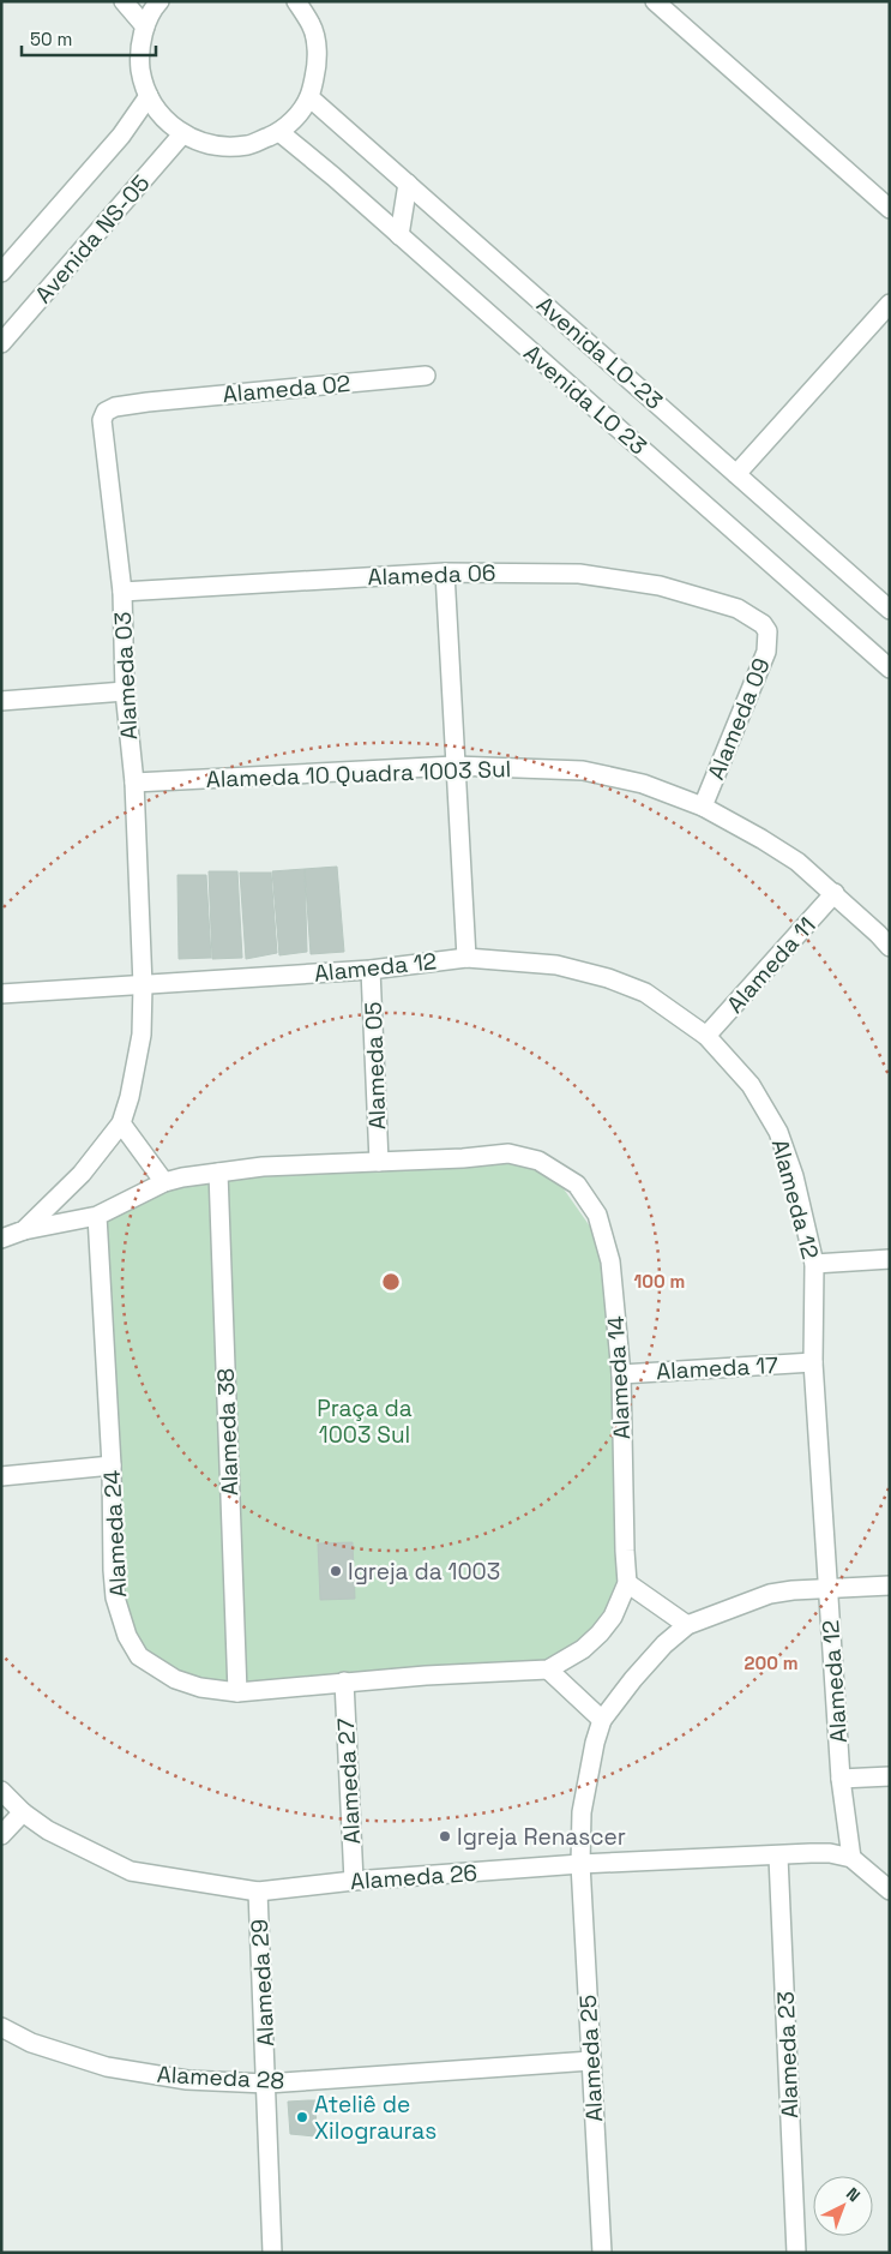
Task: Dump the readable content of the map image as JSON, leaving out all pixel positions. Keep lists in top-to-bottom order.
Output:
{
  "streets": {
    "street": [
      "Avenida NS-05",
      "Avenida LO-23",
      "Alameda 02",
      "Avenida LO 23",
      "Alameda 06",
      "Alameda 03",
      "Alameda 09",
      "Alameda 10 Quadra 1003 Sul",
      "Alameda 11",
      "Alameda 12",
      "Alameda 05",
      "Alameda 17",
      "Alameda 14",
      "Alameda 38",
      "Alameda 24",
      "Alameda 27",
      "Alameda 26",
      "Alameda 29",
      "Alameda 23",
      "Alameda 25",
      "Alameda 28"
    ]
  },
  "crossings": [
    ["Alameda 02", "Alameda 03"],
    ["Alameda 06", "Alameda 03"],
    ["Alameda 06", "Alameda 09"],
    ["Alameda 03", "Alameda 10 Quadra 1003 Sul"],
    ["Alameda 03", "Alameda 12"],
    ["Alameda 09", "Alameda 10 Quadra 1003 Sul"],
    ["Alameda 10 Quadra 1003 Sul", "Alameda 11"],
    ["Alameda 11", "Alameda 12"],
    ["Alameda 12", "Alameda 05"],
    ["Alameda 12", "Alameda 17"],
    ["Alameda 12", "Alameda 26"],
    ["Alameda 05", "Alameda 14"],
    ["Alameda 17", "Alameda 14"],
    ["Alameda 14", "Alameda 38"],
    ["Alameda 14", "Alameda 24"],
    ["Alameda 38", "Alameda 24"],
    ["Alameda 24", "Alameda 27"],
    ["Alameda 27", "Alameda 26"],
    ["Alameda 26", "Alameda 29"],
    ["Alameda 26", "Alameda 23"],
    ["Alameda 26", "Alameda 25"],
    ["Alameda 29", "Alameda 28"],
    ["Alameda 25", "Alameda 28"]
  ],
  "parks": ["Praça da 1003 Sul"],
  "places": ["Igreja da 1003", "Igreja Renascer", "Ateliê de Xilograuras"],
  "scale_bar": "50 m",
  "north": "top right",
  "rings": ["100 m", "200 m"]
}
